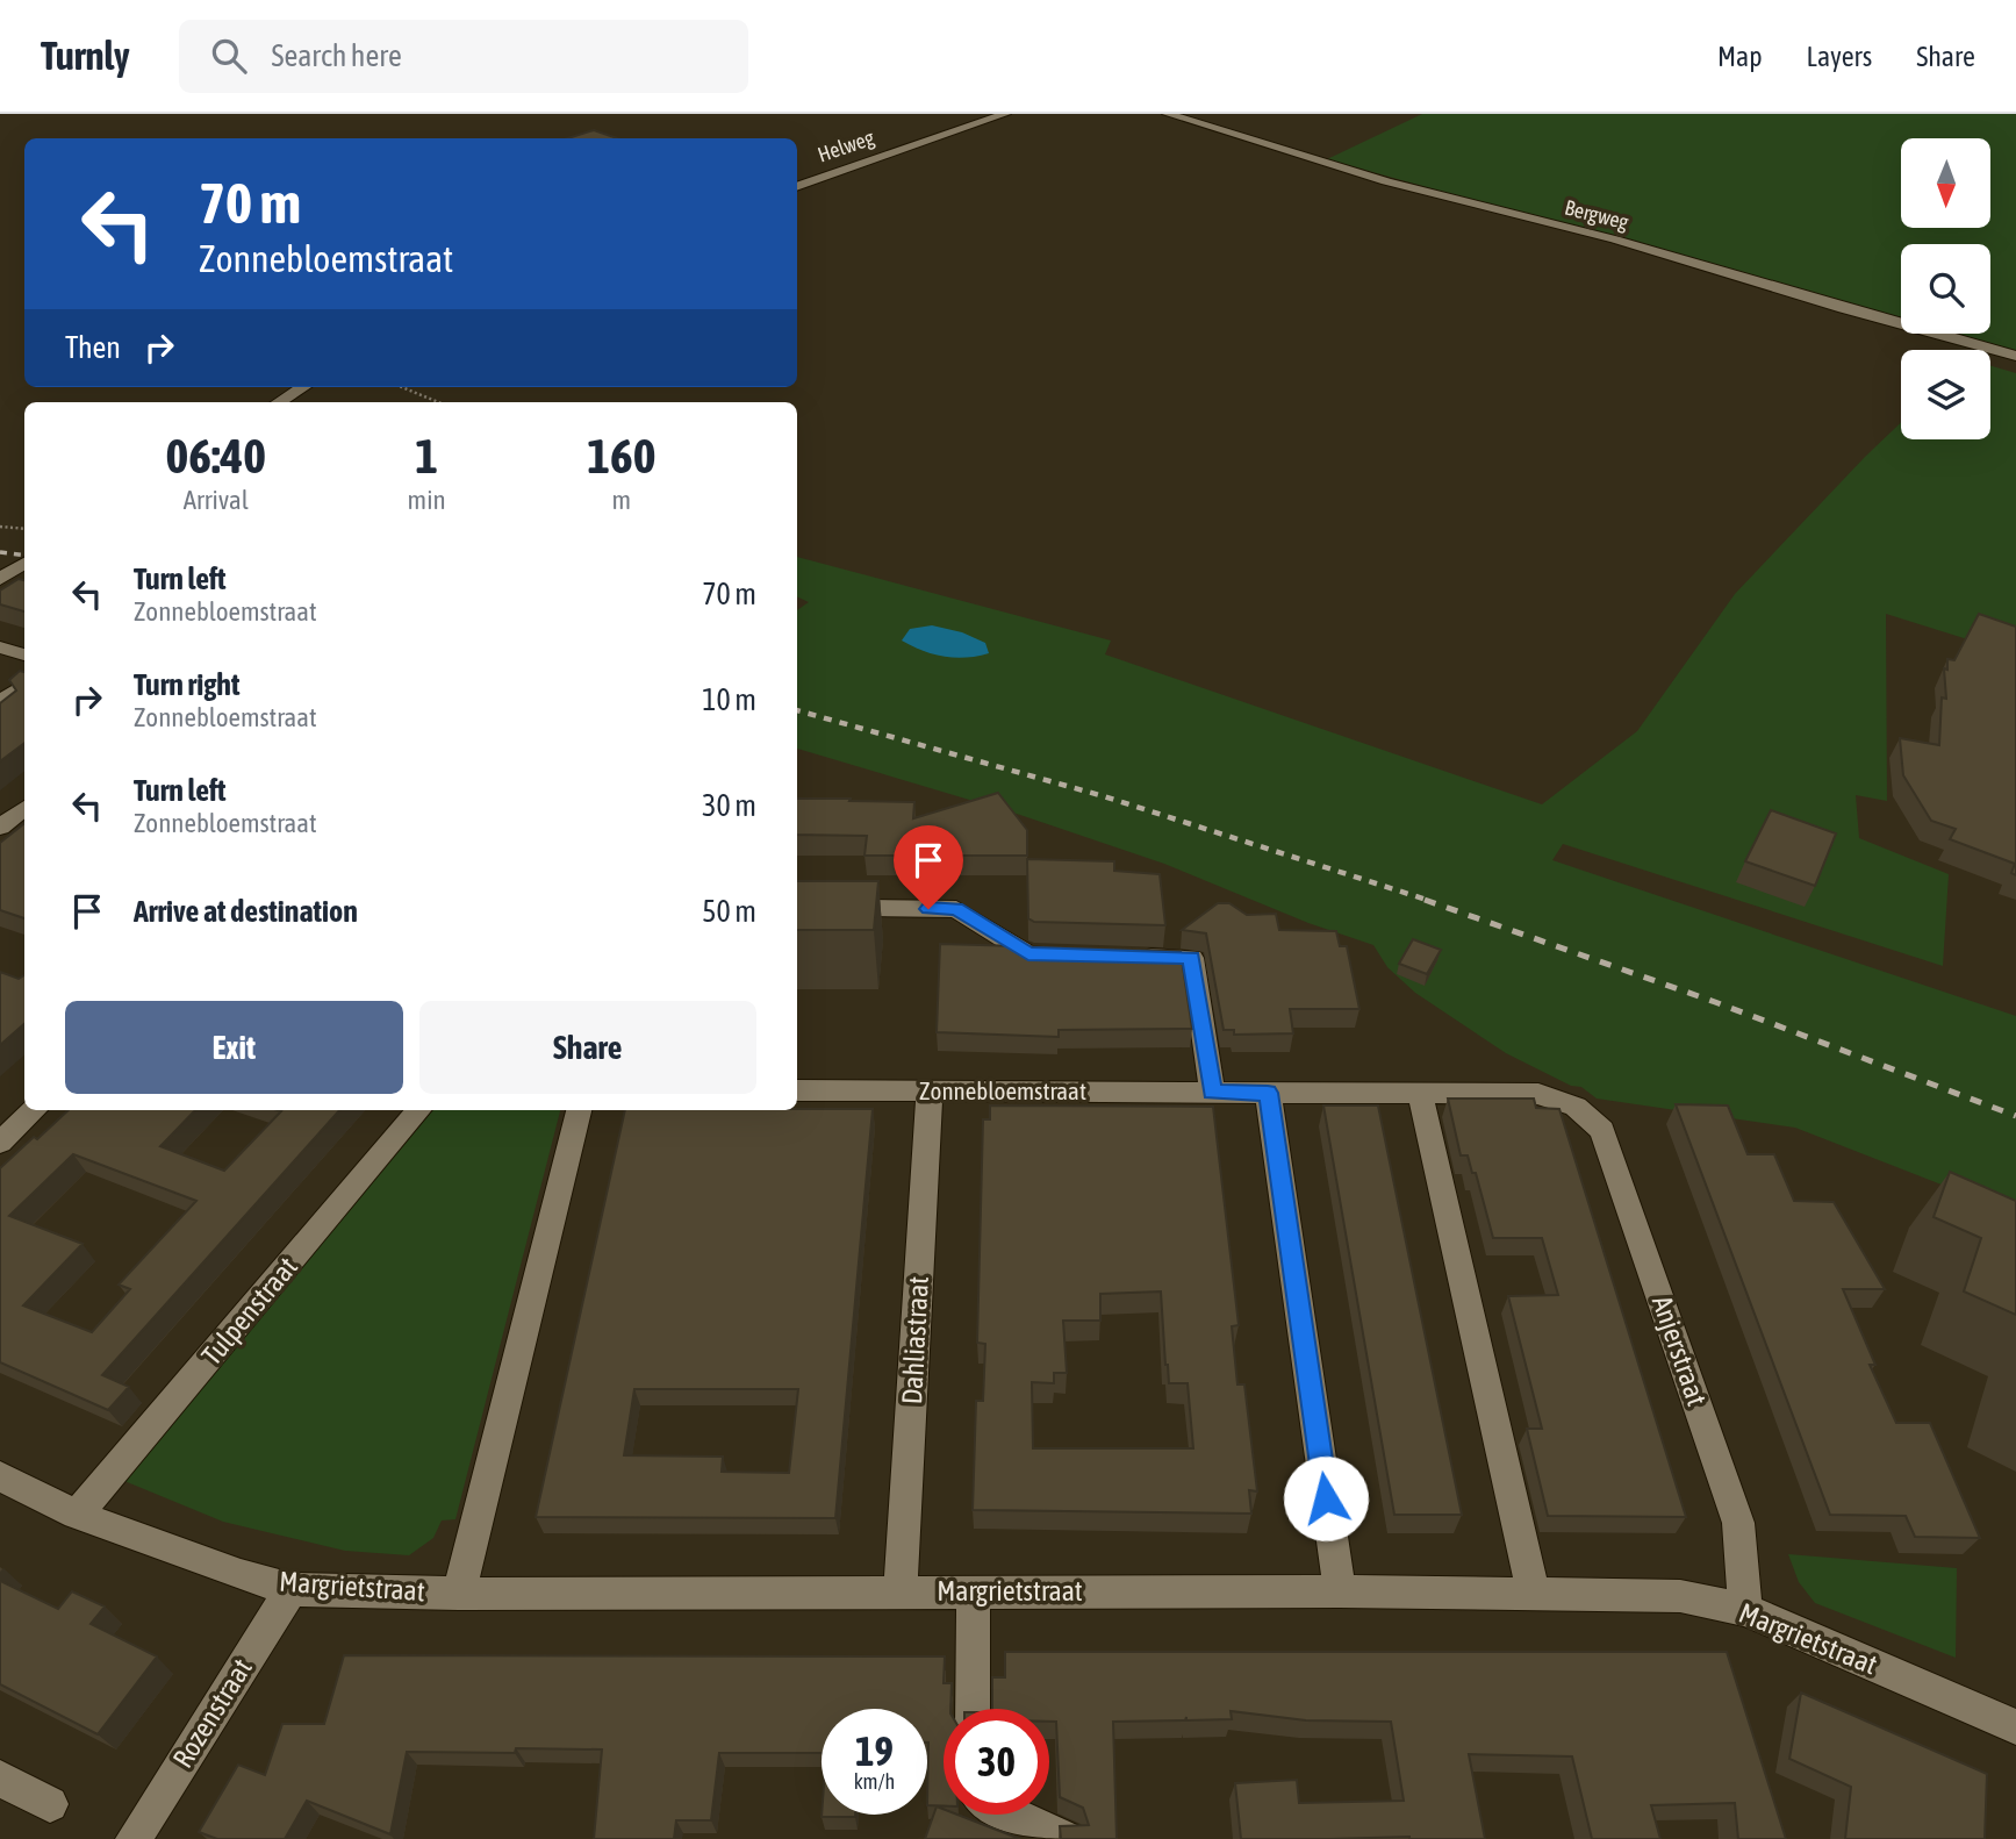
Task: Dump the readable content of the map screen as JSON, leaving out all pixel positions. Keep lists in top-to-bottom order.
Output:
{
  "streets": {
    "street": [
      "Helweg",
      "Bergweg",
      "Zonnebloemstraat",
      "Tulpenstraat",
      "Dahliastraat",
      "Anjerstraat",
      "Margrietstraat",
      "Rozenstraat"
    ]
  },
  "crossings": [
    ["Zonnebloemstraat", "Dahliastraat"],
    ["Zonnebloemstraat", "Anjerstraat"],
    ["Tulpenstraat", "Margrietstraat"],
    ["Dahliastraat", "Margrietstraat"],
    ["Anjerstraat", "Margrietstraat"],
    ["Margrietstraat", "Rozenstraat"]
  ],
  "north": "bottom",
  "page": {
    "header": "Turnly",
    "search": "Search here",
    "nav": ["Map", "Layers", "Share"],
    "turn": ["70 m", "Zonnebloemstraat"],
    "then": "Then",
    "eta": [
      "06:40",
      "Arrival",
      "1",
      "min",
      "160",
      "m"
    ],
    "list": [
      {
        "name": "Turn left",
        "note": "Zonnebloemstraat",
        "value": "70 m"
      },
      {
        "name": "Turn right",
        "note": "Zonnebloemstraat",
        "value": "10 m"
      },
      {
        "name": "Turn left",
        "note": "Zonnebloemstraat",
        "value": "30 m"
      },
      {
        "name": "Arrive at destination",
        "value": "50 m"
      }
    ],
    "buttons": ["Exit", "Share"],
    "speed": "19 km/h",
    "limit": "30"
  }
}
